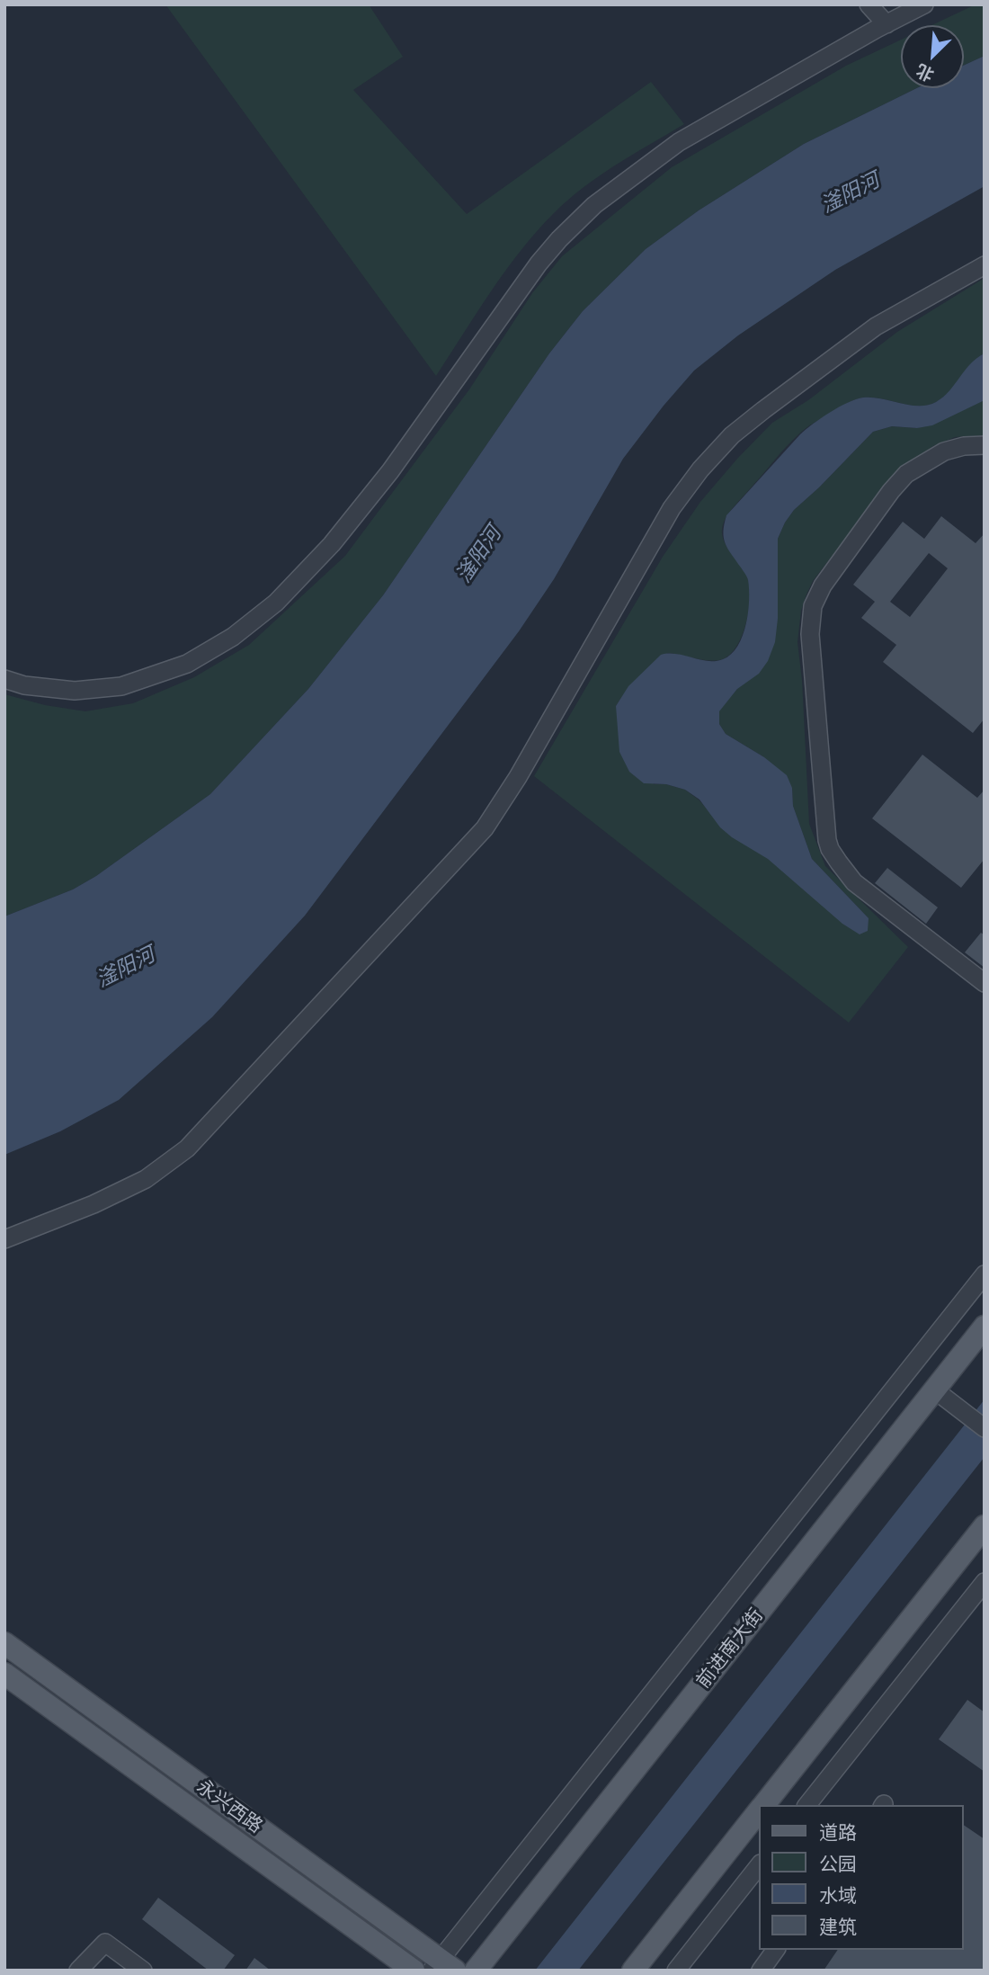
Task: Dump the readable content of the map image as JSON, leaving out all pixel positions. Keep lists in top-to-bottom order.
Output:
{
  "streets": {
    "main road": ["前进南大街", "永兴西路"]
  },
  "water": ["滏阳河"],
  "legend": [
    "道路",
    "公园",
    "水域",
    "建筑"
  ],
  "north": "bottom left"
}
